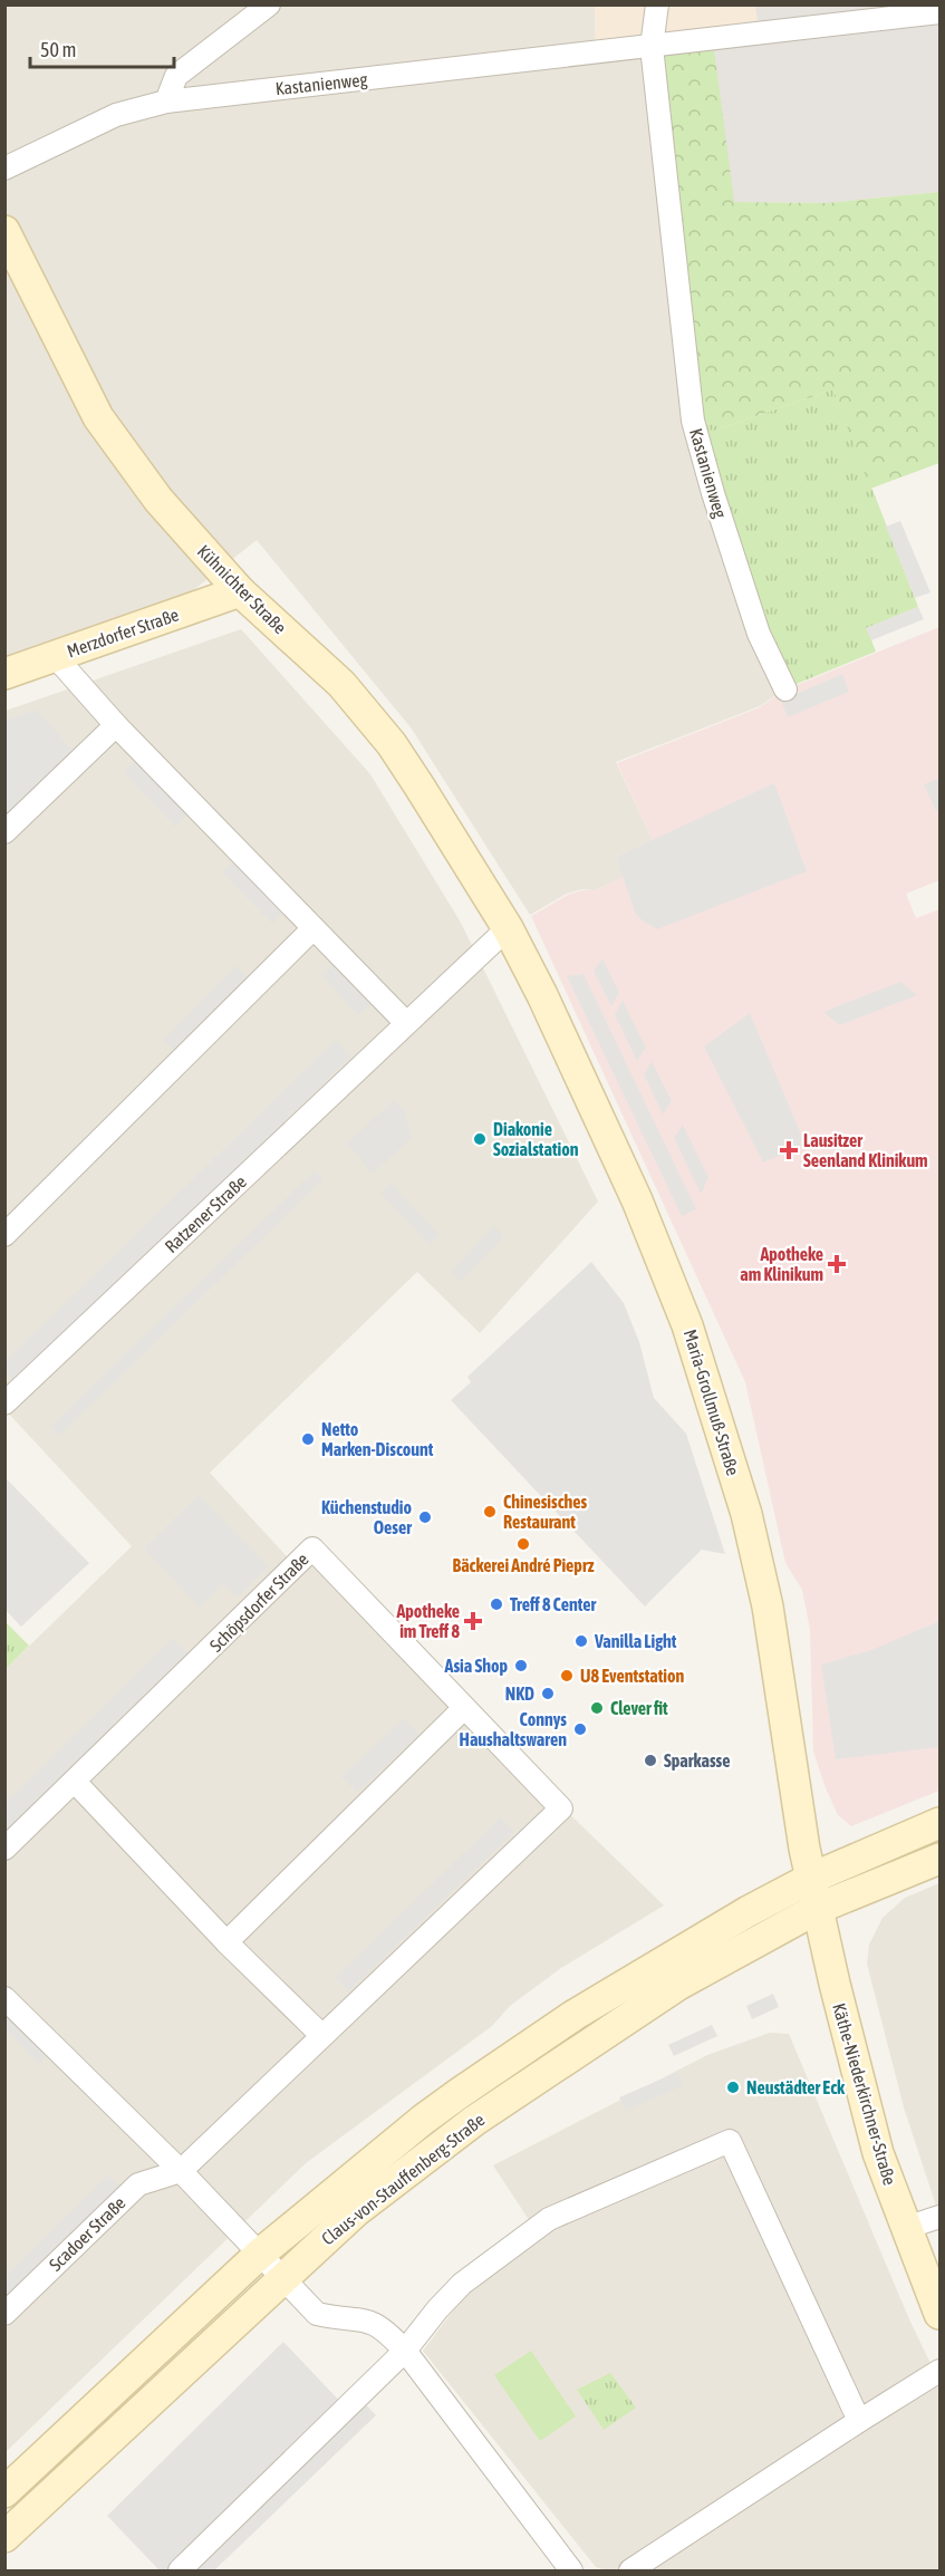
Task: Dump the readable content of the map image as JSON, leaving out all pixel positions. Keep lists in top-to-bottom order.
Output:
{
  "streets": {
    "street": [
      "Kastanienweg",
      "Kühnichter Straße",
      "Merzdorfer Straße",
      "Ratzener Straße",
      "Maria-Grollmuß-Straße",
      "Schöpsdorfer Straße",
      "Käthe-Niederkirchner-Straße",
      "Claus-von-Stauffenberg-Straße",
      "Scadoer Straße"
    ]
  },
  "crossings": [
    ["Kühnichter Straße", "Merzdorfer Straße"],
    ["Kühnichter Straße", "Ratzener Straße"],
    ["Kühnichter Straße", "Maria-Grollmuß-Straße"],
    ["Ratzener Straße", "Maria-Grollmuß-Straße"],
    ["Maria-Grollmuß-Straße", "Käthe-Niederkirchner-Straße"],
    ["Maria-Grollmuß-Straße", "Claus-von-Stauffenberg-Straße"],
    ["Schöpsdorfer Straße", "Scadoer Straße"],
    ["Käthe-Niederkirchner-Straße", "Claus-von-Stauffenberg-Straße"]
  ],
  "places": {
    "other": [
      "Diakonie Sozialstation",
      "Netto Marken-Discount",
      "Chinesisches Restaurant",
      "Küchenstudio Oeser",
      "Bäckerei André Pieprz",
      "Treff 8 Center",
      "Vanilla Light",
      "Asia Shop",
      "U8 Eventstation",
      "NKD",
      "Clever fit",
      "Connys Haushaltswaren",
      "Sparkasse",
      "Neustädter Eck"
    ],
    "health": ["Lausitzer Seenland Klinikum", "Apotheke am Klinikum", "Apotheke im Treff 8"]
  },
  "scale_bar": "50 m"
}
